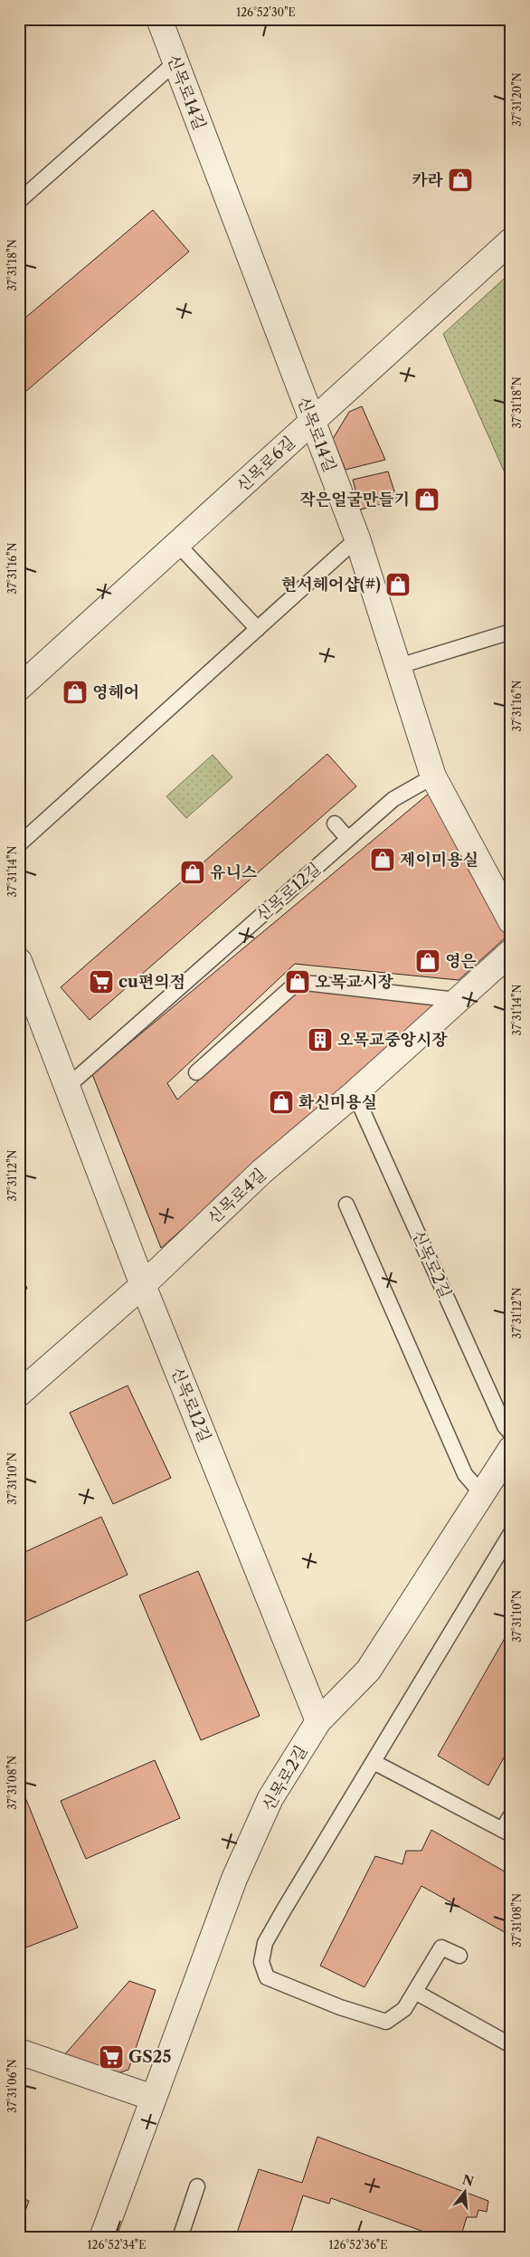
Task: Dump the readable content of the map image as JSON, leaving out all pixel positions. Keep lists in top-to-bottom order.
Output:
{
  "streets": {
    "street": [
      "신목로14길",
      "신목로6길",
      "신목로12길",
      "신목로4길",
      "신목로2길"
    ]
  },
  "crossings": [
    ["신목로14길", "신목로6길"],
    ["신목로14길", "신목로12길"],
    ["신목로12길", "신목로4길"],
    ["신목로12길", "신목로2길"],
    ["신목로4길", "신목로2길"]
  ],
  "places": {
    "shop": [
      "카라",
      "작은얼굴만들기",
      "현서헤어샵(#)",
      "영헤어",
      "제이미용실",
      "유니스",
      "영은",
      "오목교시장",
      "화신미용실"
    ],
    "supermarket": ["cu편의점", "GS25"],
    "building": ["오목교중앙시장"]
  },
  "north": "top",
  "coordinates": [
    "126°52'30\"E",
    "37°31'20\"N",
    "37°31'18\"N",
    "37°31'16\"N",
    "37°31'14\"N",
    "37°31'12\"N",
    "37°31'10\"N",
    "37°31'08\"N",
    "37°31'06\"N",
    "126°52'34\"E",
    "126°52'36\"E"
  ]
}
